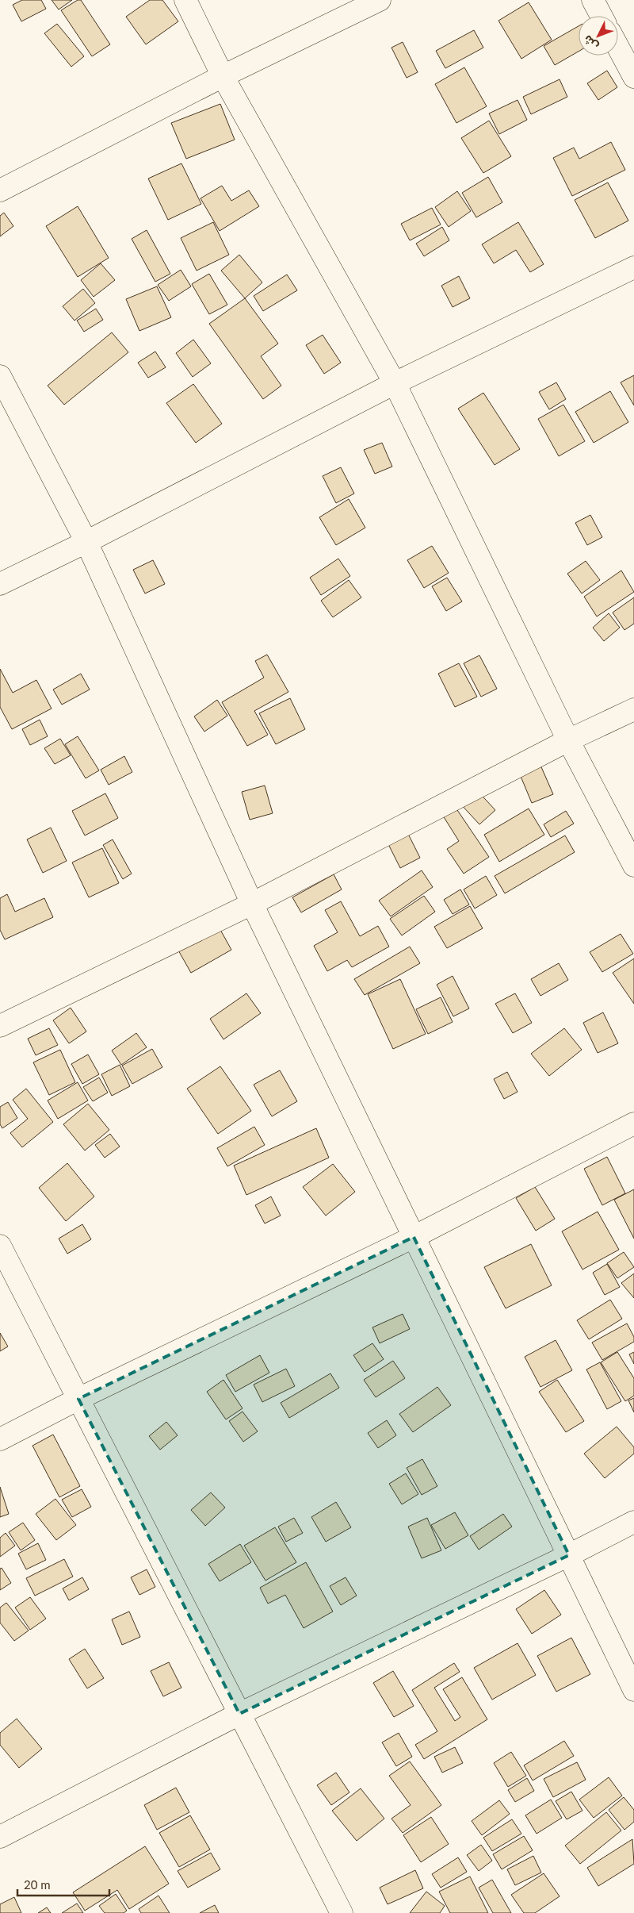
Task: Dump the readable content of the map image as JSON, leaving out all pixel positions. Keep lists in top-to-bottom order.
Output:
{
  "scale_bar": "20 m",
  "north": "bottom left"
}
